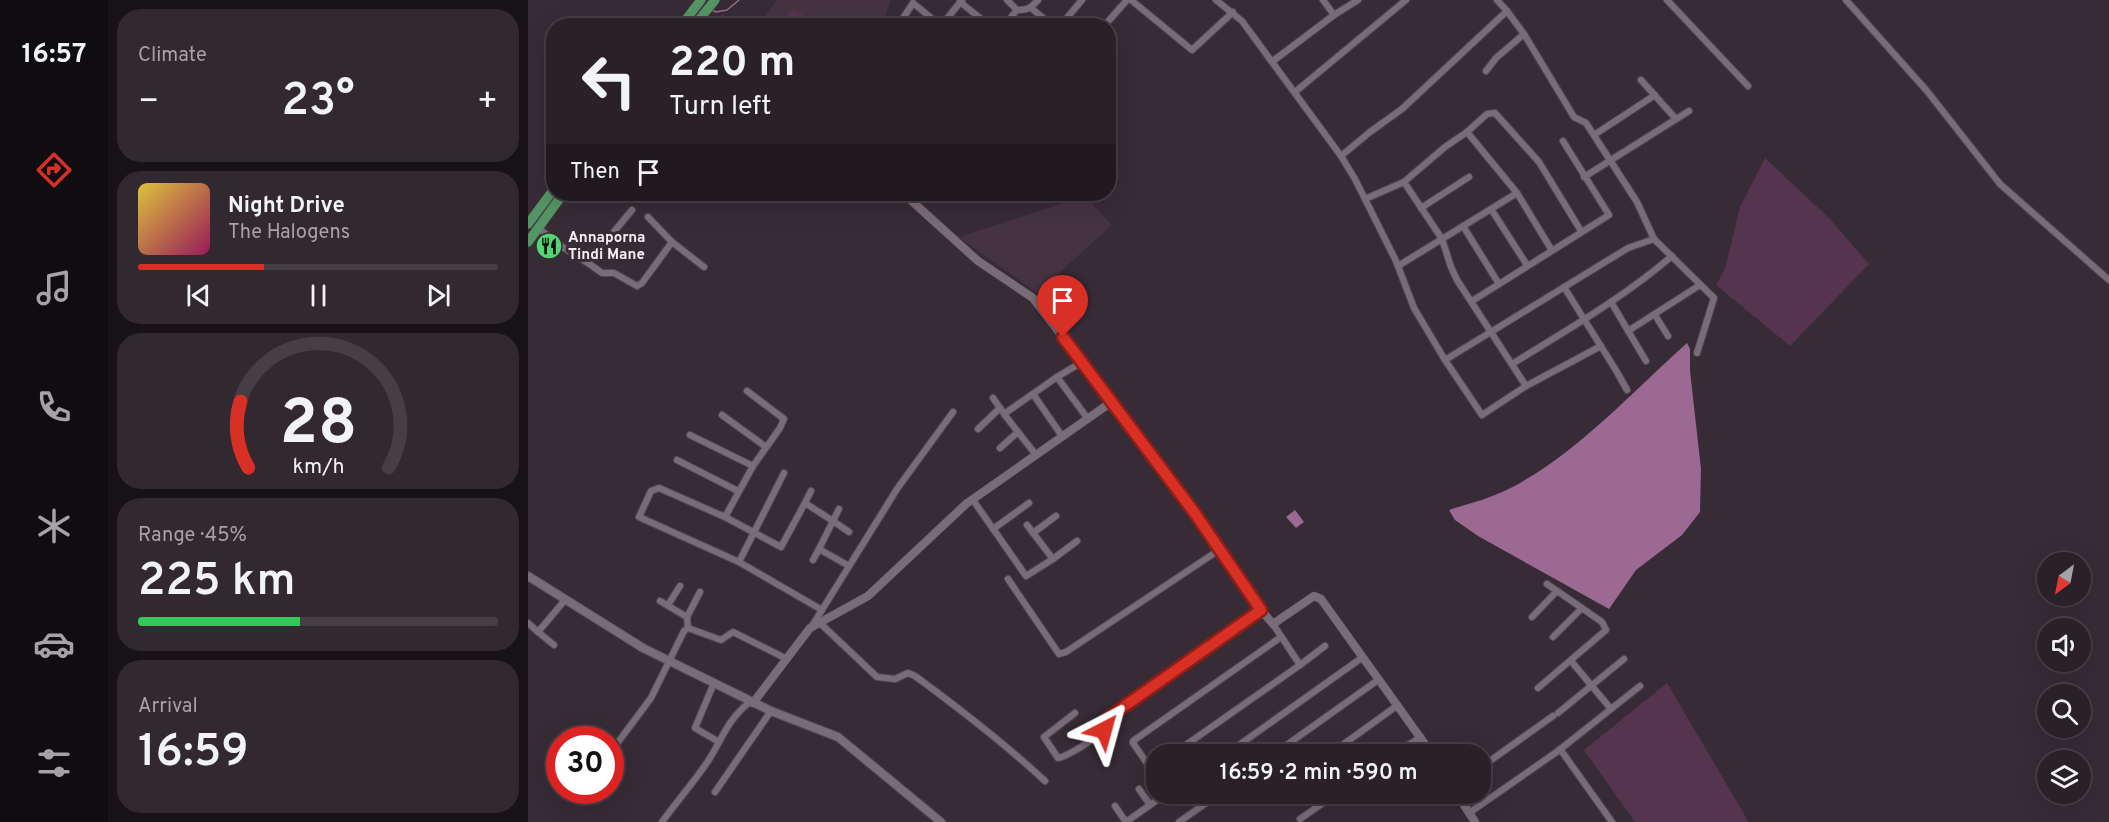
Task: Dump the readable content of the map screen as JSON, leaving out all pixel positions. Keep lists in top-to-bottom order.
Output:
{
  "places": {
    "restaurant": ["Annaporna Tindi Mane"]
  },
  "north": "bottom left",
  "page": {
    "tabs": "16:57",
    "tile": [
      "Climate",
      ["Range · 45%", "225 km"],
      ["Arrival", "16:59"]
    ],
    "turn": ["220 m", "Turn left"],
    "heat": ["−", "23°", "+"],
    "then": "Then",
    "song": ["Night Drive", "The Halogens"],
    "limit": "30",
    "trip": "16:59 · 2 min · 590 m",
    "gauge": ["28", "km/h"]
  }
}
